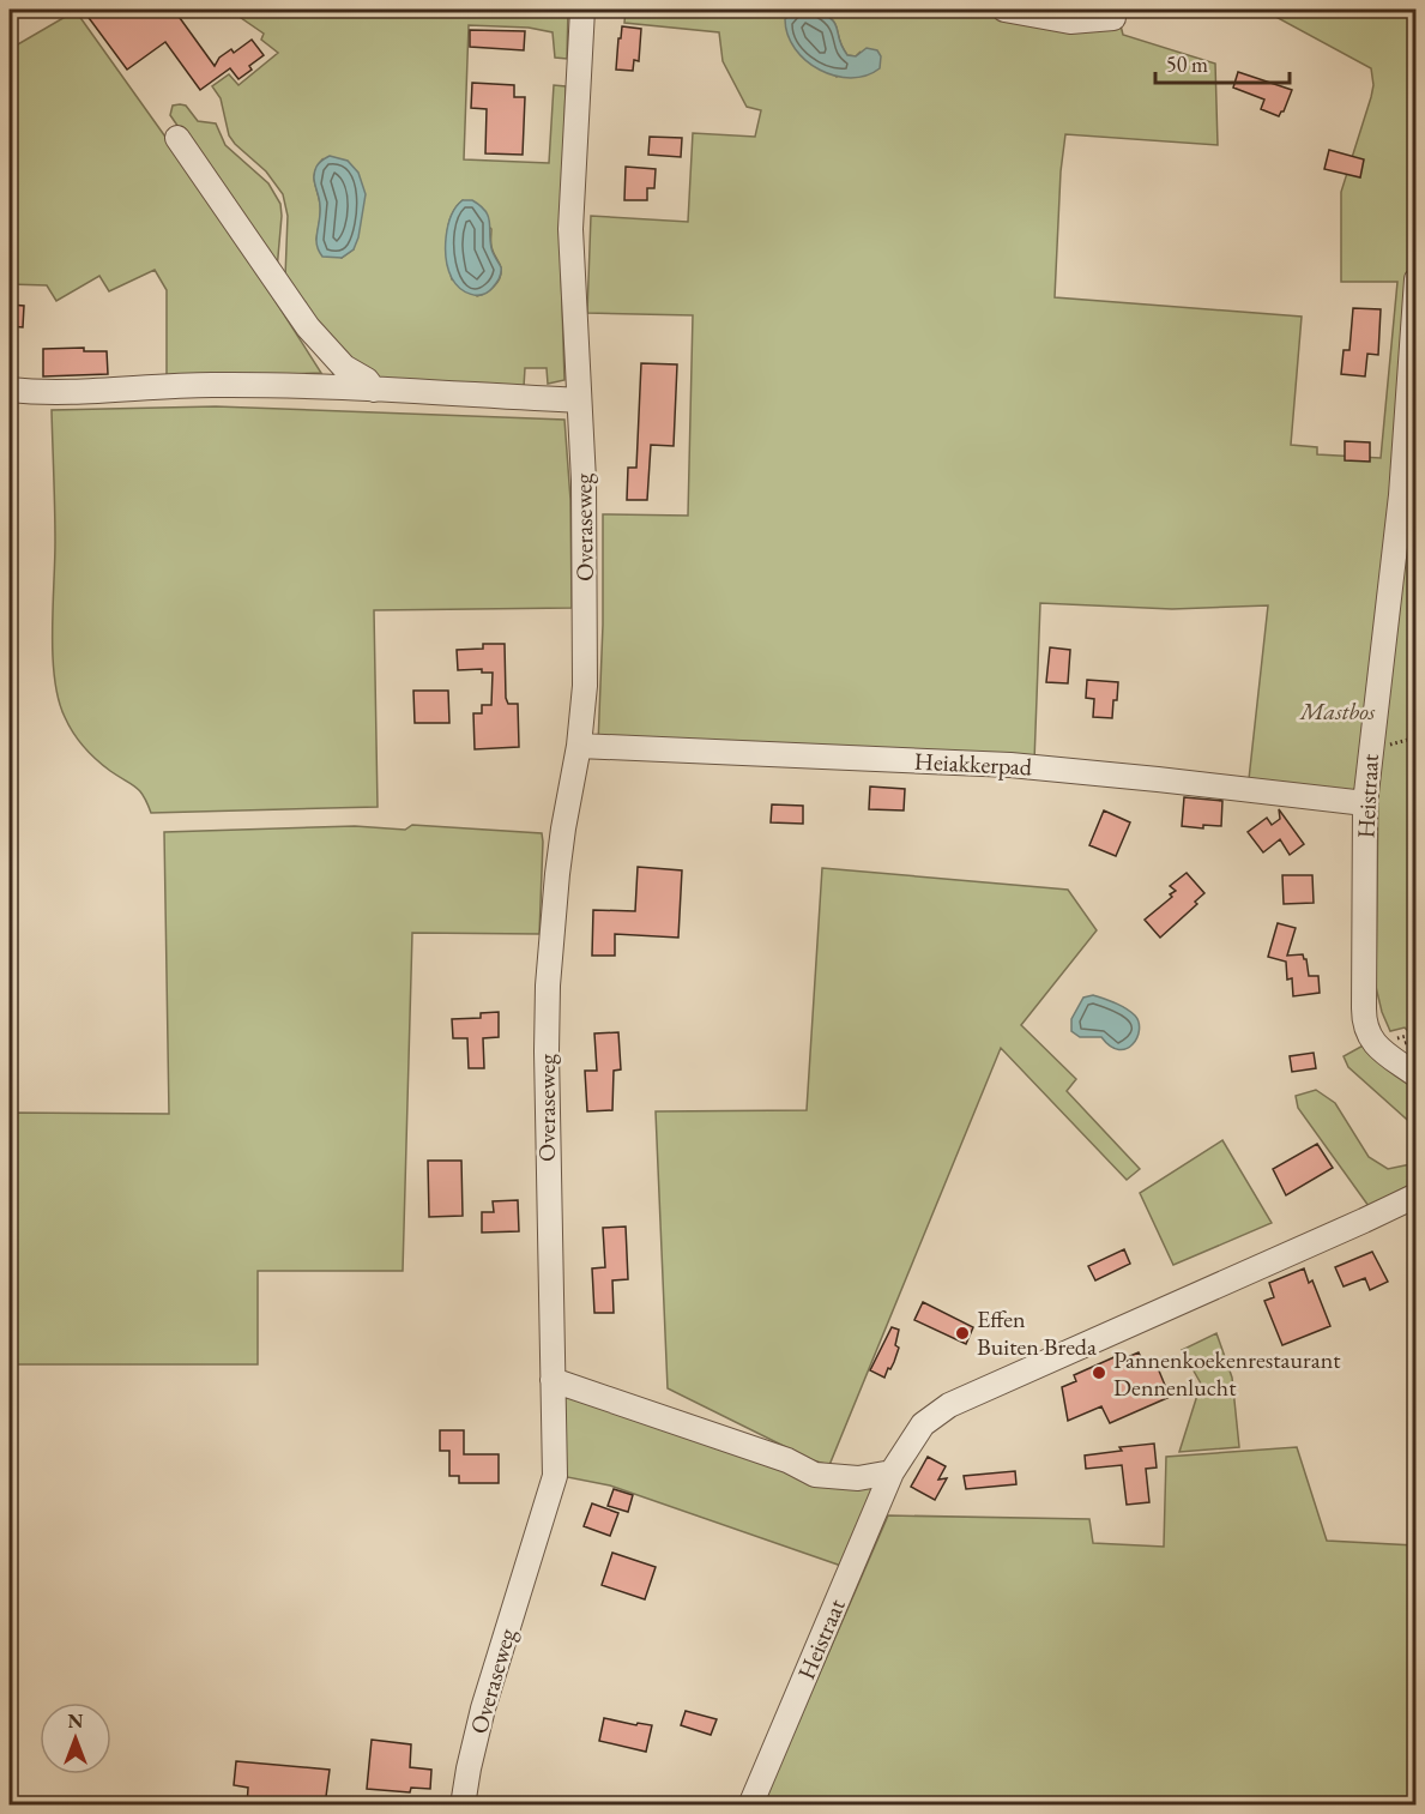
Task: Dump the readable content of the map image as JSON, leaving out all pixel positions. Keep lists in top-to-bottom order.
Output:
{
  "streets": {
    "street": ["Overaseweg", "Heiakkerpad", "Heistraat"]
  },
  "crossings": [
    ["Overaseweg", "Heiakkerpad"],
    ["Heiakkerpad", "Heistraat"]
  ],
  "parks": ["Mastbos"],
  "places": ["Effen Buiten Breda", "Pannenkoekenrestaurant Dennenlucht"],
  "scale_bar": "50 m",
  "north": "top"
}
